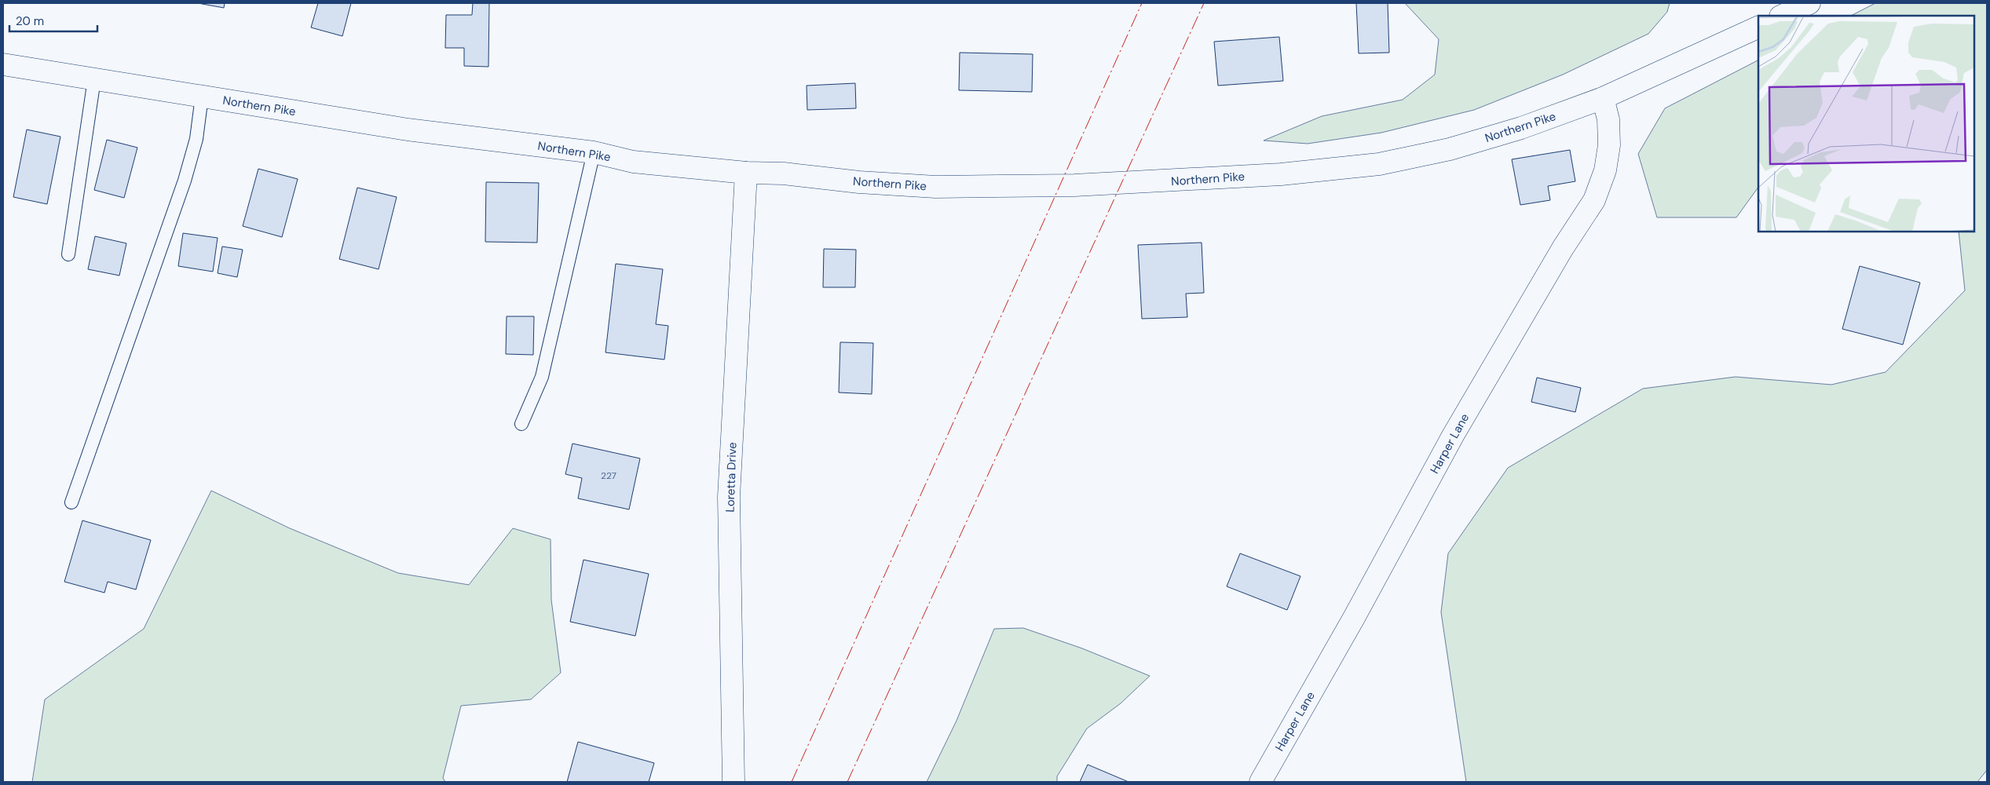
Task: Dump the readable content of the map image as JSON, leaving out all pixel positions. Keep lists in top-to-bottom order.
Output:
{
  "streets": {
    "street": ["Northern Pike", "Harper Lane", "Loretta Drive"]
  },
  "crossings": [
    ["Northern Pike", "Harper Lane"],
    ["Northern Pike", "Loretta Drive"]
  ],
  "house_numbers": ["227"],
  "scale_bar": "20 m"
}
